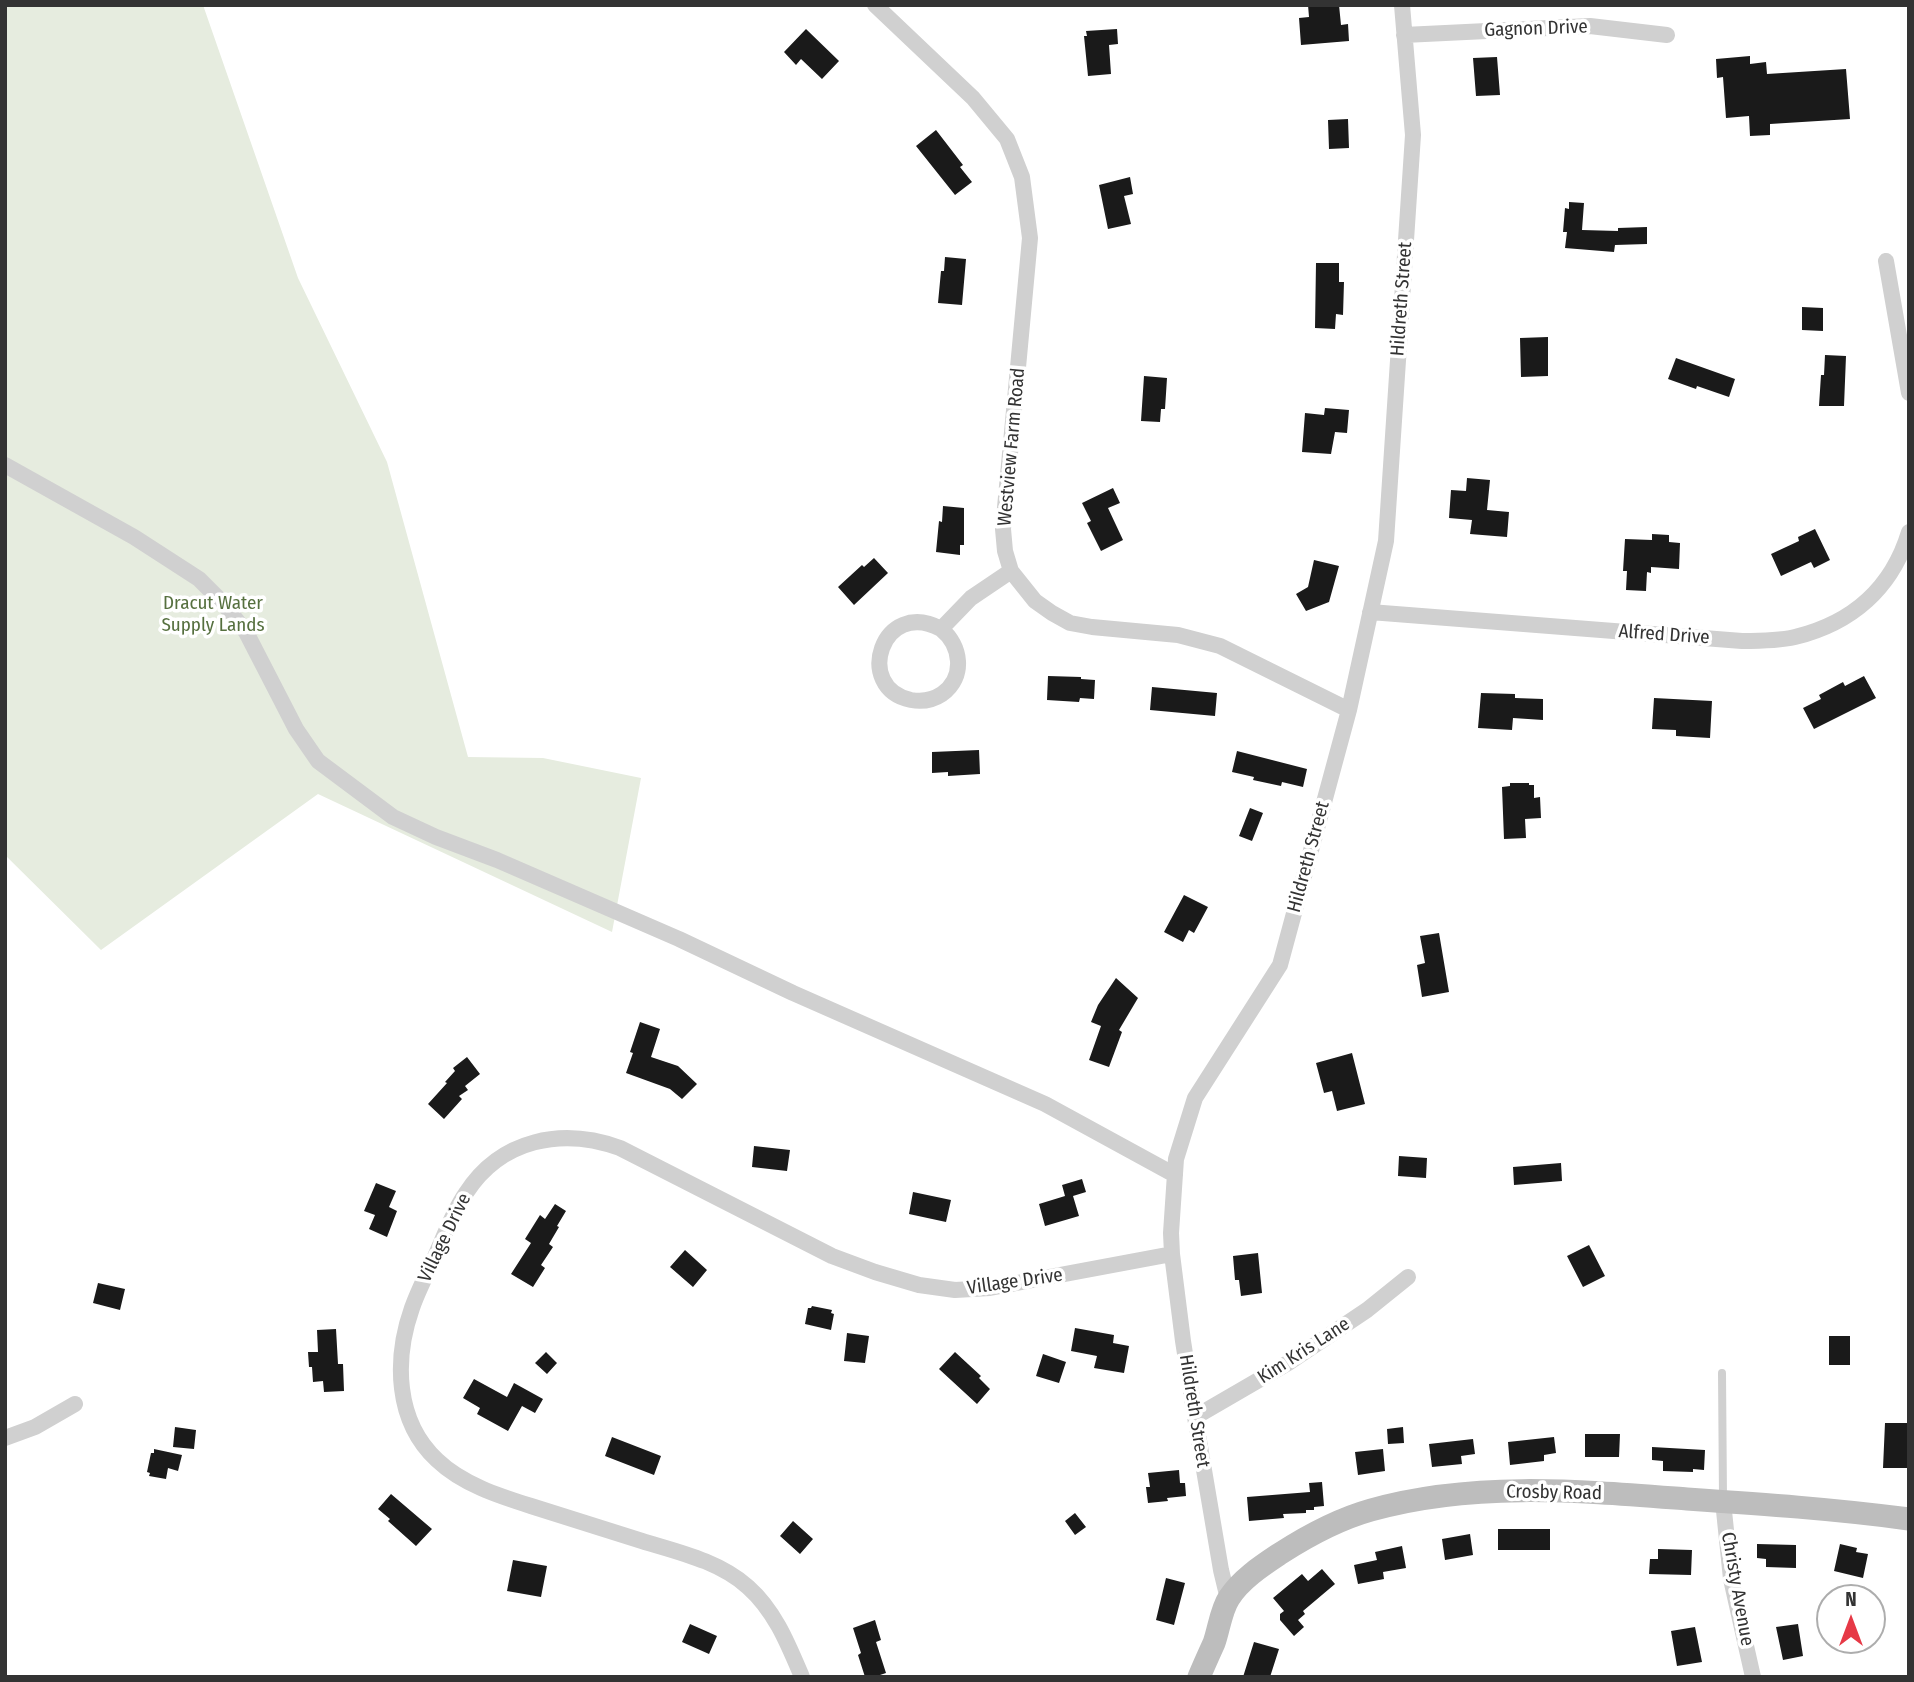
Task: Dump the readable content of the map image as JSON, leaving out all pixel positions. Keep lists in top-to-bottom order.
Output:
{
  "streets": {
    "street": [
      "Gagnon Drive",
      "Hildreth Street",
      "Westview Farm Road",
      "Alfred Drive",
      "Village Drive",
      "Kim Kris Lane",
      "Crosby Road",
      "Christy Avenue"
    ]
  },
  "crossings": [
    ["Gagnon Drive", "Hildreth Street"],
    ["Hildreth Street", "Westview Farm Road"],
    ["Hildreth Street", "Alfred Drive"],
    ["Hildreth Street", "Village Drive"],
    ["Hildreth Street", "Kim Kris Lane"],
    ["Hildreth Street", "Crosby Road"],
    ["Crosby Road", "Christy Avenue"]
  ],
  "parks": ["Dracut Water Supply Lands"],
  "north": "top"
}
